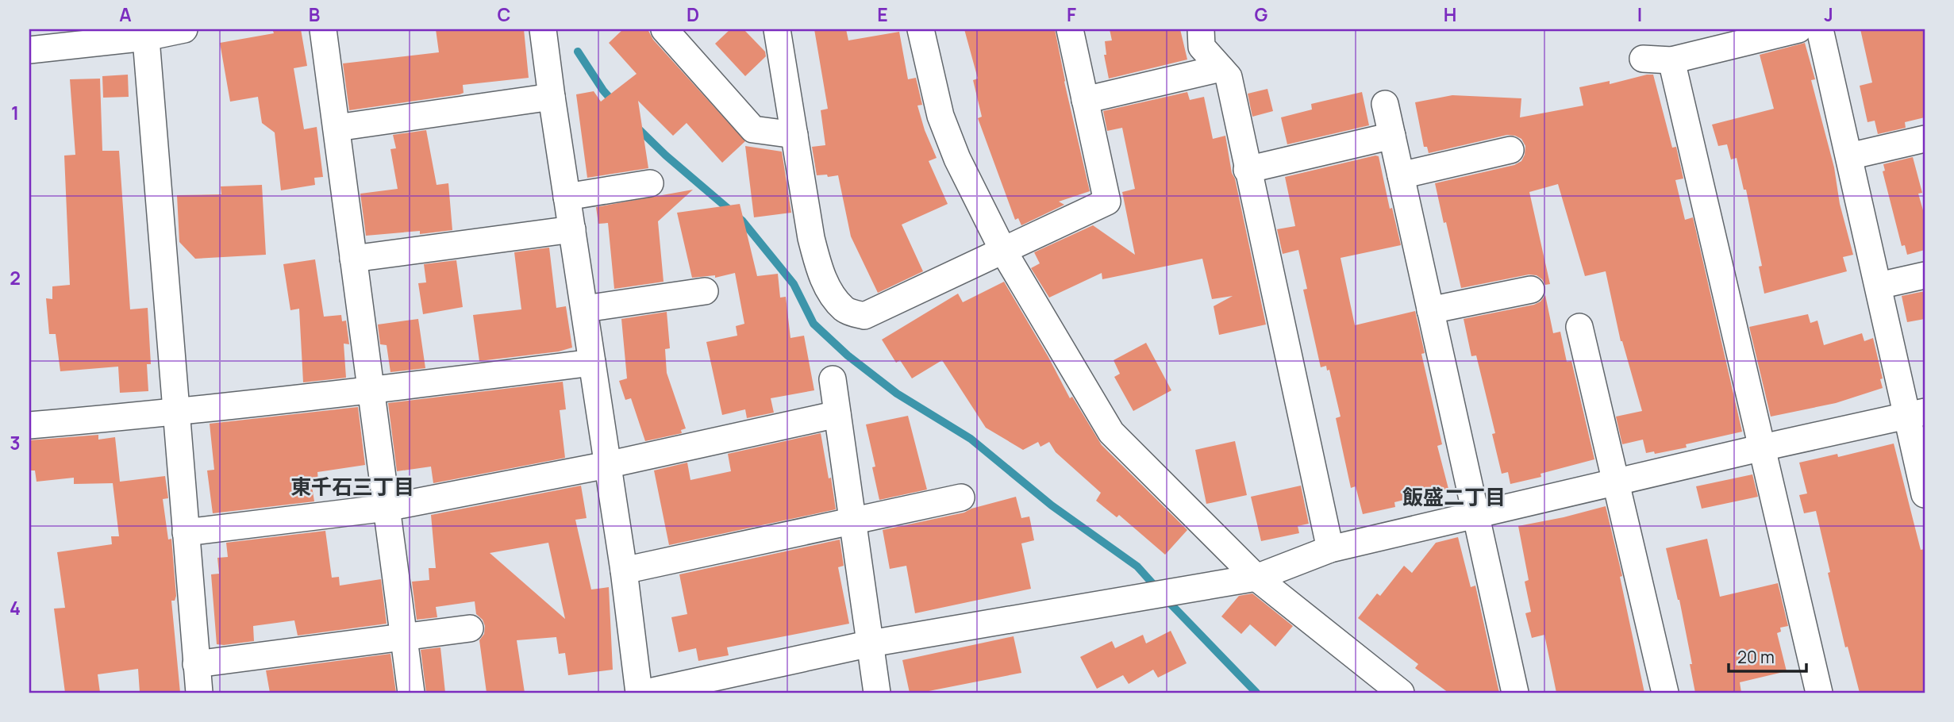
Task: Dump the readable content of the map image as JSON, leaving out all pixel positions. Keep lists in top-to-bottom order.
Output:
{
  "districts": ["東千石三丁目", "飯盛二丁目"],
  "scale_bar": "20 m",
  "grid": {
    "columns": [
      "A",
      "B",
      "C",
      "D",
      "E",
      "F",
      "G",
      "H",
      "I",
      "J"
    ],
    "rows": [
      "1",
      "2",
      "3",
      "4"
    ]
  }
}
